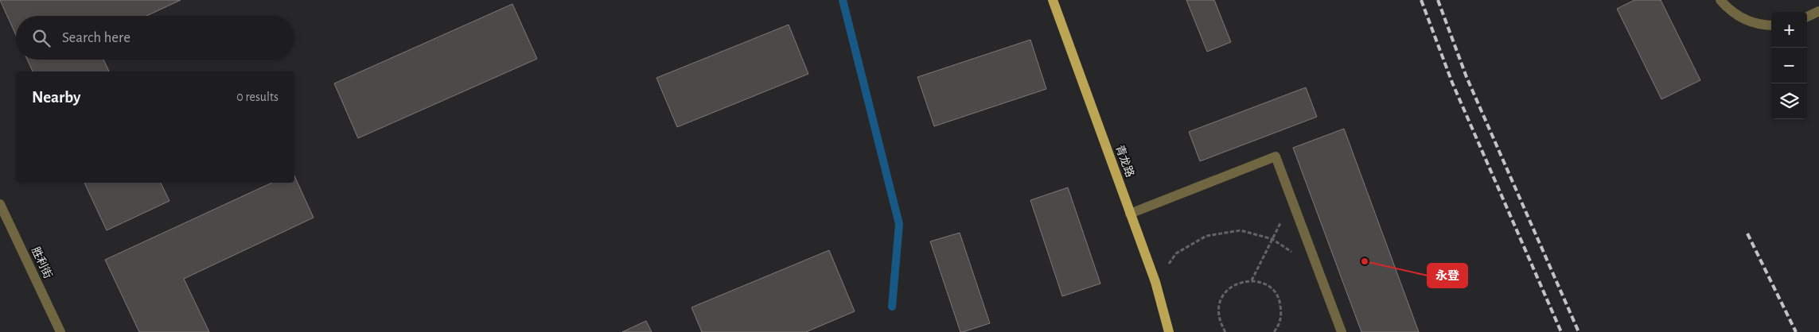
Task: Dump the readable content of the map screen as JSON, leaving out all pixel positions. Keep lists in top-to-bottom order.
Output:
{
  "streets": {
    "main road": ["青龙路"],
    "street": ["胜利街"]
  },
  "places": ["永登"],
  "page": {
    "map_buttons": ["+", "−"],
    "search": "Search here",
    "heading": ["Nearby", "0 results"]
  }
}
